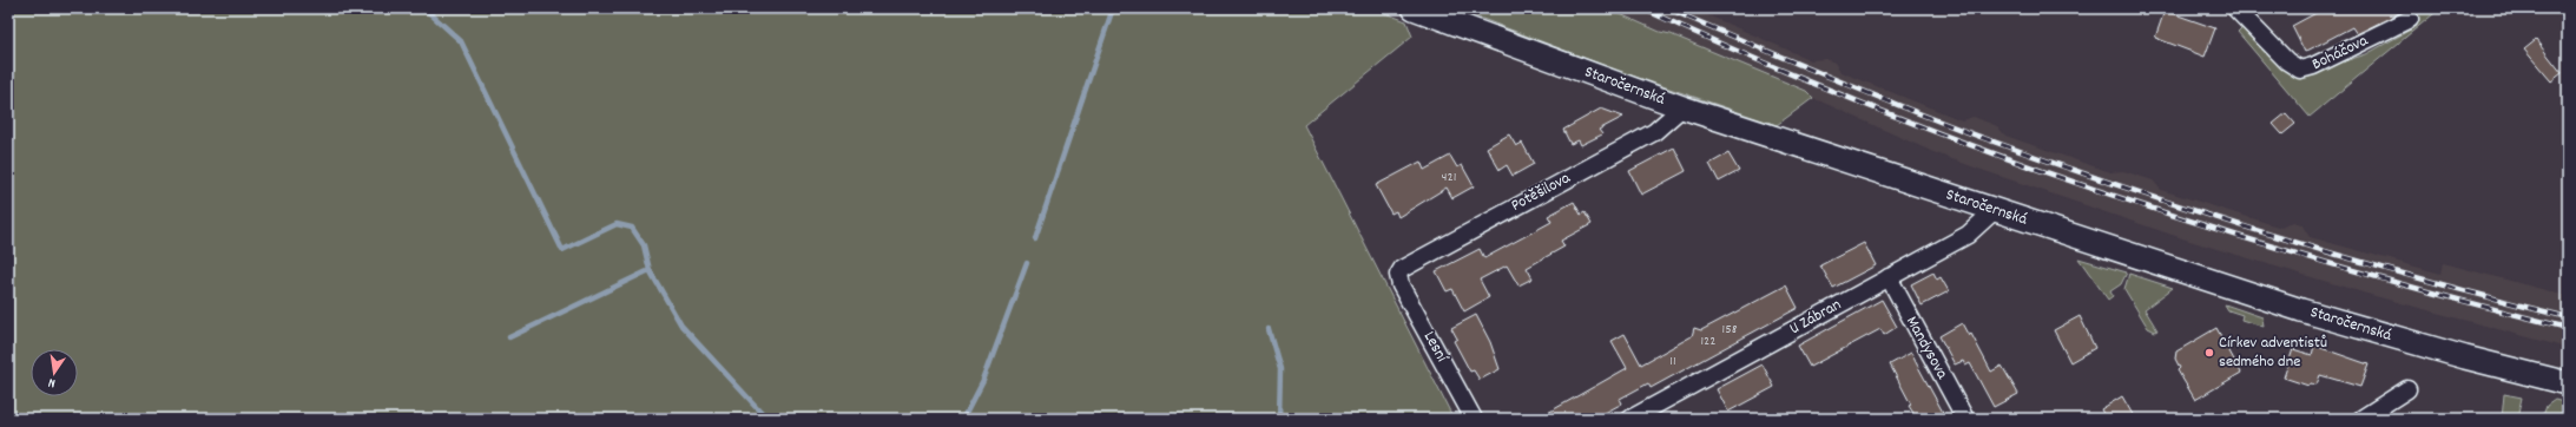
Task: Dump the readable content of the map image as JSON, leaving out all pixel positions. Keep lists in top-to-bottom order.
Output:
{
  "streets": {
    "main road": ["Staročernská"],
    "street": [
      "Boháčova",
      "Potěšilova",
      "U Zábran",
      "Lesní",
      "Mandysova"
    ]
  },
  "crossings": [
    ["Staročernská", "Potěšilova"],
    ["Staročernská", "U Zábran"],
    ["Potěšilova", "Lesní"],
    ["U Zábran", "Mandysova"]
  ],
  "places": ["Církev adventistů sedmého dne"],
  "house_numbers": [
    "421",
    "158",
    "122",
    "11"
  ],
  "north": "bottom"
}
